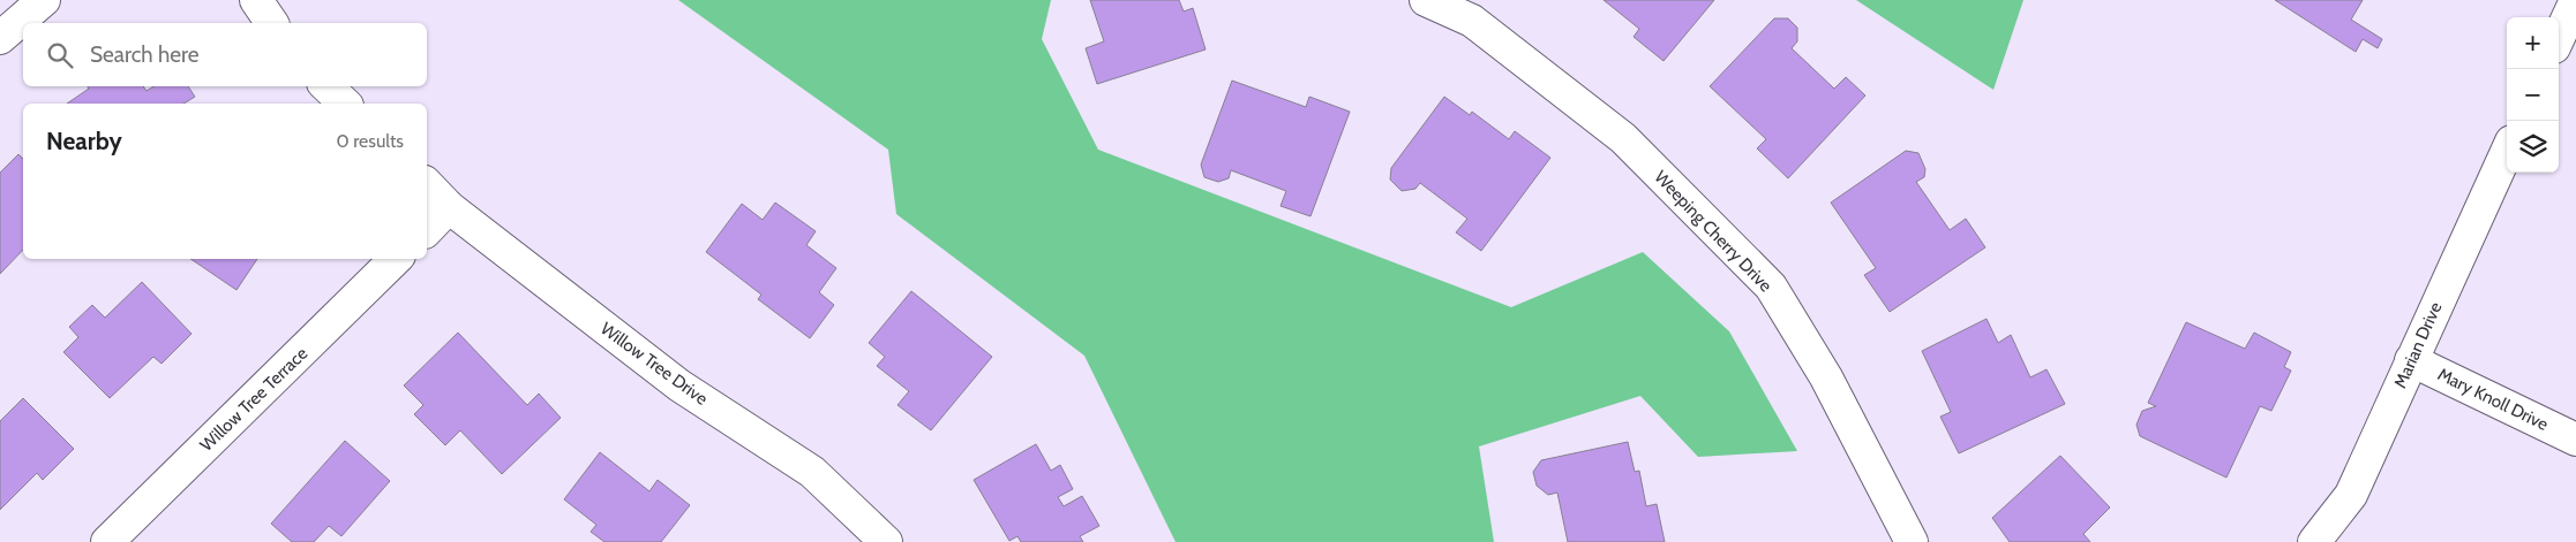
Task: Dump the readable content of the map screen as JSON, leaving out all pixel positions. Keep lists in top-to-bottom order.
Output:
{
  "streets": {
    "street": [
      "Weeping Cherry Drive",
      "Marian Drive",
      "Willow Tree Drive",
      "Willow Tree Terrace",
      "Mary Knoll Drive"
    ]
  },
  "crossings": [
    ["Marian Drive", "Mary Knoll Drive"]
  ],
  "page": {
    "map_buttons": ["+", "−"],
    "search": "Search here",
    "heading": ["Nearby", "0 results"]
  }
}
